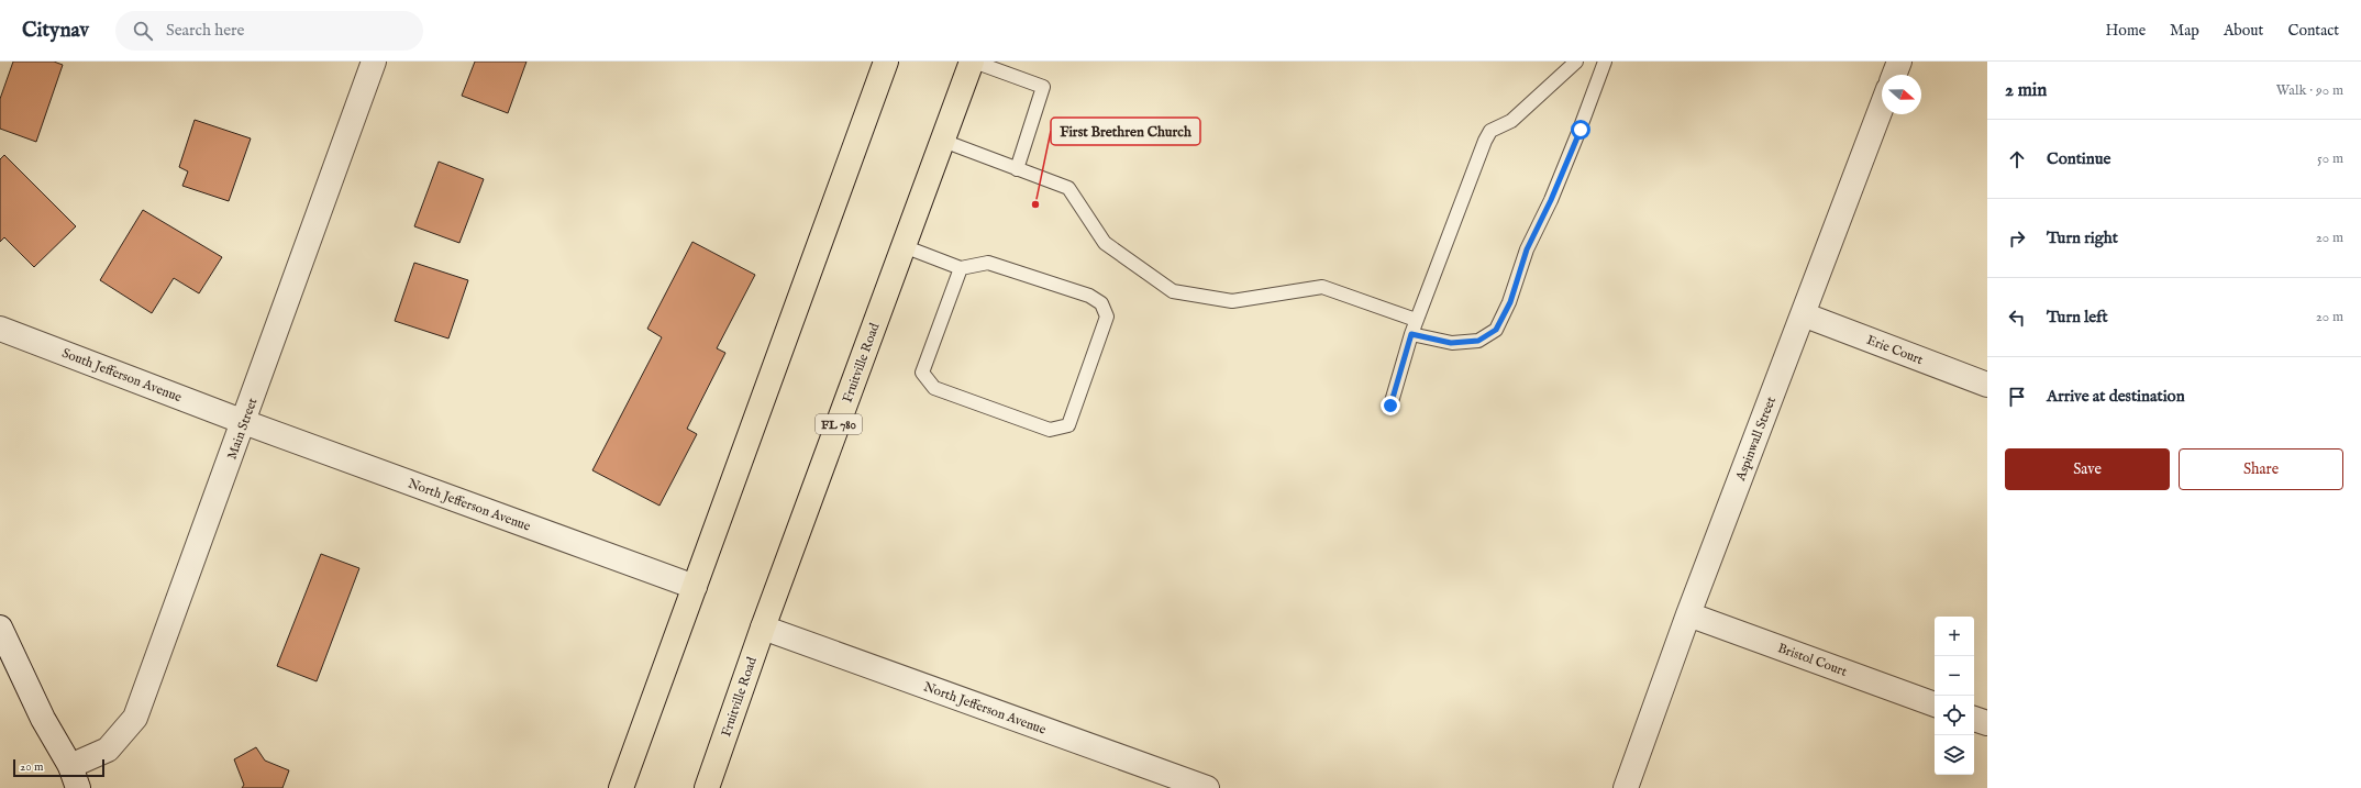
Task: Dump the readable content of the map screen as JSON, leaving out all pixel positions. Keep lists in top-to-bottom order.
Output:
{
  "streets": {
    "main road": ["Fruitville Road", "FL 780"],
    "street": [
      "Erie Court",
      "South Jefferson Avenue",
      "Main Street",
      "Aspinwall Street",
      "North Jefferson Avenue",
      "Bristol Court"
    ]
  },
  "crossings": [
    ["Erie Court", "Aspinwall Street"],
    ["Fruitville Road", "North Jefferson Avenue"],
    ["South Jefferson Avenue", "Main Street"],
    ["South Jefferson Avenue", "North Jefferson Avenue"],
    ["Main Street", "North Jefferson Avenue"],
    ["Aspinwall Street", "Bristol Court"]
  ],
  "places": ["First Brethren Church"],
  "scale_bar": "20 m",
  "north": "right",
  "page": {
    "header": "Citynav",
    "search": "Search here",
    "nav": [
      "Home",
      "Map",
      "About",
      "Contact"
    ],
    "heading": ["2 min", "Walk · 90 m"],
    "list": [
      ["Continue", "50 m"],
      ["Turn right", "20 m"],
      ["Turn left", "20 m"],
      "Arrive at destination"
    ],
    "buttons": ["Save", "Share"],
    "map_buttons": ["+", "−"],
    "scale": "20 m"
  }
}
